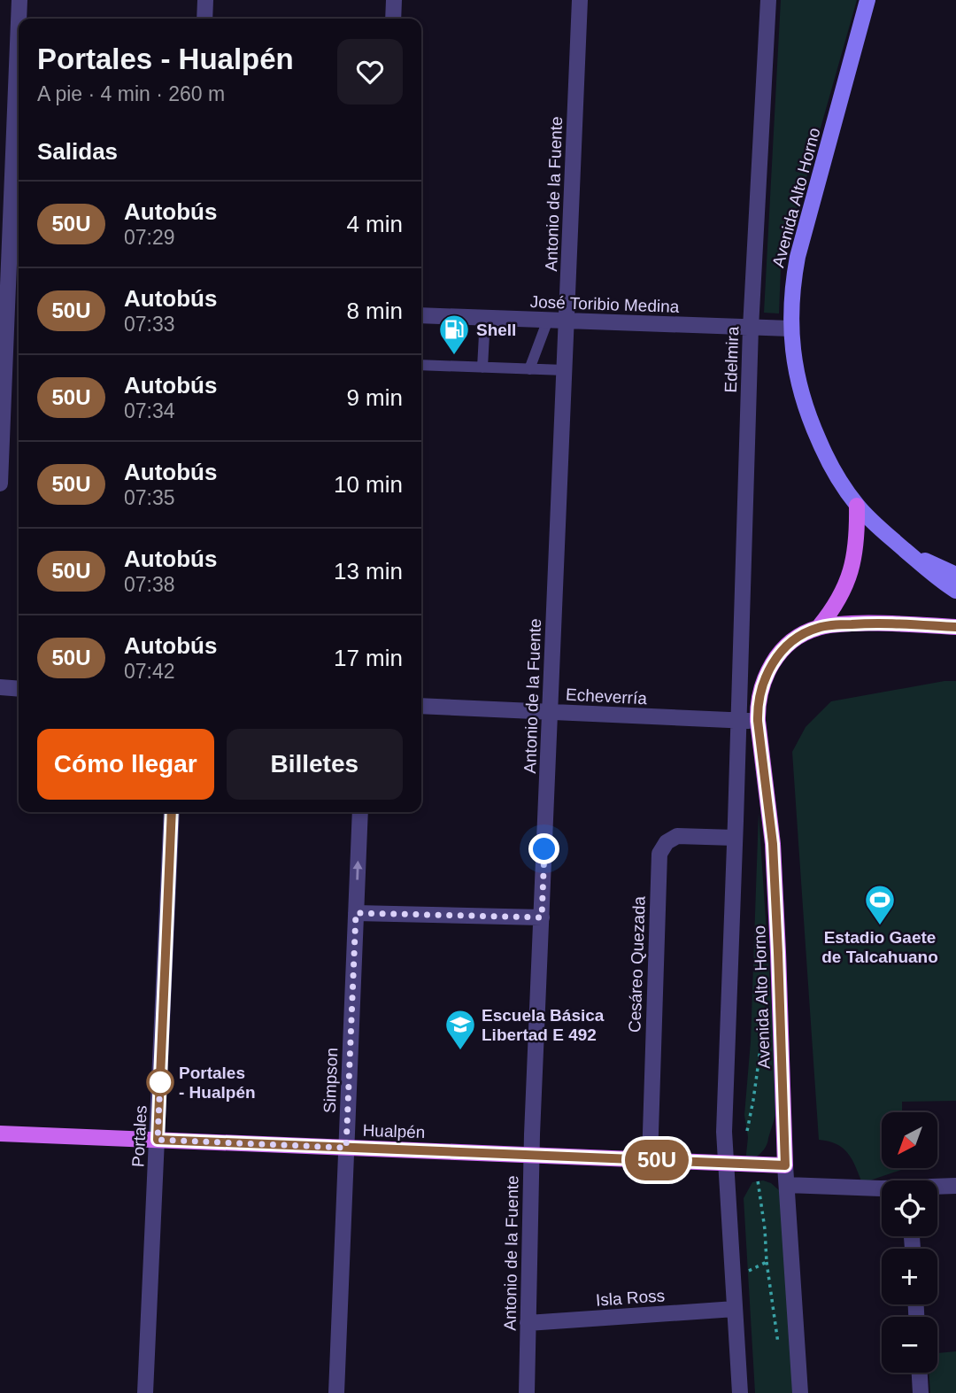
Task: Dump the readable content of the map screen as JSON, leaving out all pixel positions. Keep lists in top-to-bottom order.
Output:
{
  "streets": {
    "main road": ["Avenida Alto Horno", "Hualpén"],
    "street": [
      "Antonio de la Fuente",
      "José Toribio Medina",
      "Edelmira",
      "Echeverría",
      "Cesáreo Quezada",
      "Simpson",
      "Portales",
      "Isla Ross"
    ]
  },
  "crossings": [
    ["Antonio de la Fuente", "José Toribio Medina"],
    ["Antonio de la Fuente", "Echeverría"],
    ["Antonio de la Fuente", "Hualpén"],
    ["Antonio de la Fuente", "Isla Ross"],
    ["Avenida Alto Horno", "José Toribio Medina"],
    ["Avenida Alto Horno", "Edelmira"],
    ["Avenida Alto Horno", "Echeverría"],
    ["Avenida Alto Horno", "Cesáreo Quezada"],
    ["Avenida Alto Horno", "Hualpén"],
    ["Avenida Alto Horno", "Isla Ross"],
    ["José Toribio Medina", "Edelmira"],
    ["Edelmira", "Echeverría"],
    ["Cesáreo Quezada", "Hualpén"],
    ["Simpson", "Hualpén"],
    ["Hualpén", "Portales"]
  ],
  "places": {
    "fuel station": ["Shell"],
    "sports": ["Estadio Gaete de Talcahuano"],
    "school or university": ["Escuela Básica Libertad E 492"],
    "other": ["Portales - Hualpén"]
  },
  "lines": ["bus line 50U"],
  "north": "bottom left",
  "page": {
    "on_map": "50U",
    "heading": [
      ["Portales - Hualpén", "A pie · 4 min · 260 m"],
      "Salidas"
    ],
    "list": [
      {
        "mark": "50U",
        "name": "Autobús",
        "note": "07:29",
        "value": "4 min"
      },
      {
        "mark": "50U",
        "name": "Autobús",
        "note": "07:33",
        "value": "8 min"
      },
      {
        "mark": "50U",
        "name": "Autobús",
        "note": "07:34",
        "value": "9 min"
      },
      {
        "mark": "50U",
        "name": "Autobús",
        "note": "07:35",
        "value": "10 min"
      },
      {
        "mark": "50U",
        "name": "Autobús",
        "note": "07:38",
        "value": "13 min"
      },
      {
        "mark": "50U",
        "name": "Autobús",
        "note": "07:42",
        "value": "17 min"
      }
    ],
    "buttons": ["Cómo llegar", "Billetes"],
    "map_buttons": ["+", "−"]
  }
}
